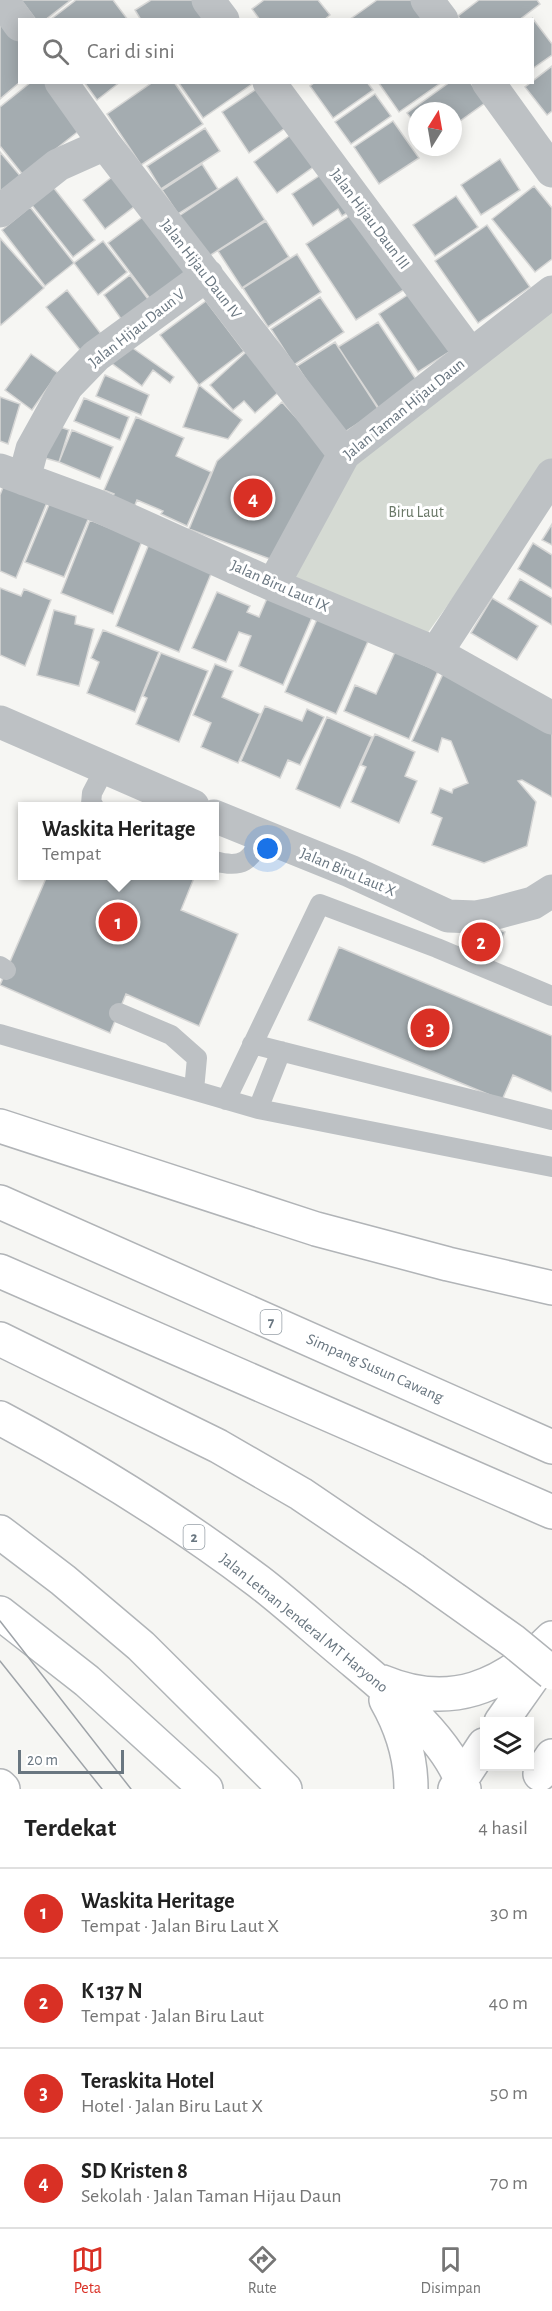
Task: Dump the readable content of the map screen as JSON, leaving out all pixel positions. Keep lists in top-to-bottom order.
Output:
{
  "streets": {
    "main road": [
      "7",
      "Simpang Susun Cawang",
      "2",
      "Jalan Letnan Jenderal MT Haryono"
    ],
    "street": [
      "Jalan Hijau Daun III",
      "Jalan Hijau Daun IV",
      "Jalan Hijau Daun V",
      "Jalan Taman Hijau Daun",
      "Jalan Biru Laut IX",
      "Jalan Biru Laut X"
    ]
  },
  "crossings": [
    ["Jalan Hijau Daun III", "Jalan Taman Hijau Daun"],
    ["Jalan Hijau Daun IV", "Jalan Hijau Daun V"],
    ["Jalan Hijau Daun IV", "Jalan Taman Hijau Daun"],
    ["Jalan Hijau Daun V", "Jalan Biru Laut IX"],
    ["Jalan Taman Hijau Daun", "Jalan Biru Laut IX"]
  ],
  "parks": ["Biru Laut"],
  "scale_bar": "20 m",
  "north": "top",
  "page": {
    "search": "Cari di sini",
    "pins": [
      "4",
      "1",
      "2",
      "3"
    ],
    "popup": ["Waskita Heritage", "Tempat"],
    "scale": "20 m",
    "heading": ["Terdekat", "4 hasil"],
    "list": [
      {
        "mark": "1",
        "name": "Waskita Heritage",
        "note": "Tempat · Jalan Biru Laut X",
        "value": "30 m"
      },
      {
        "mark": "2",
        "name": "K 137 N",
        "note": "Tempat · Jalan Biru Laut",
        "value": "40 m"
      },
      {
        "mark": "3",
        "name": "Teraskita Hotel",
        "note": "Hotel · Jalan Biru Laut X",
        "value": "50 m"
      },
      {
        "mark": "4",
        "name": "SD Kristen 8",
        "note": "Sekolah · Jalan Taman Hijau Daun",
        "value": "70 m"
      }
    ],
    "nav": ["Peta", "Rute", "Disimpan"]
  }
}
